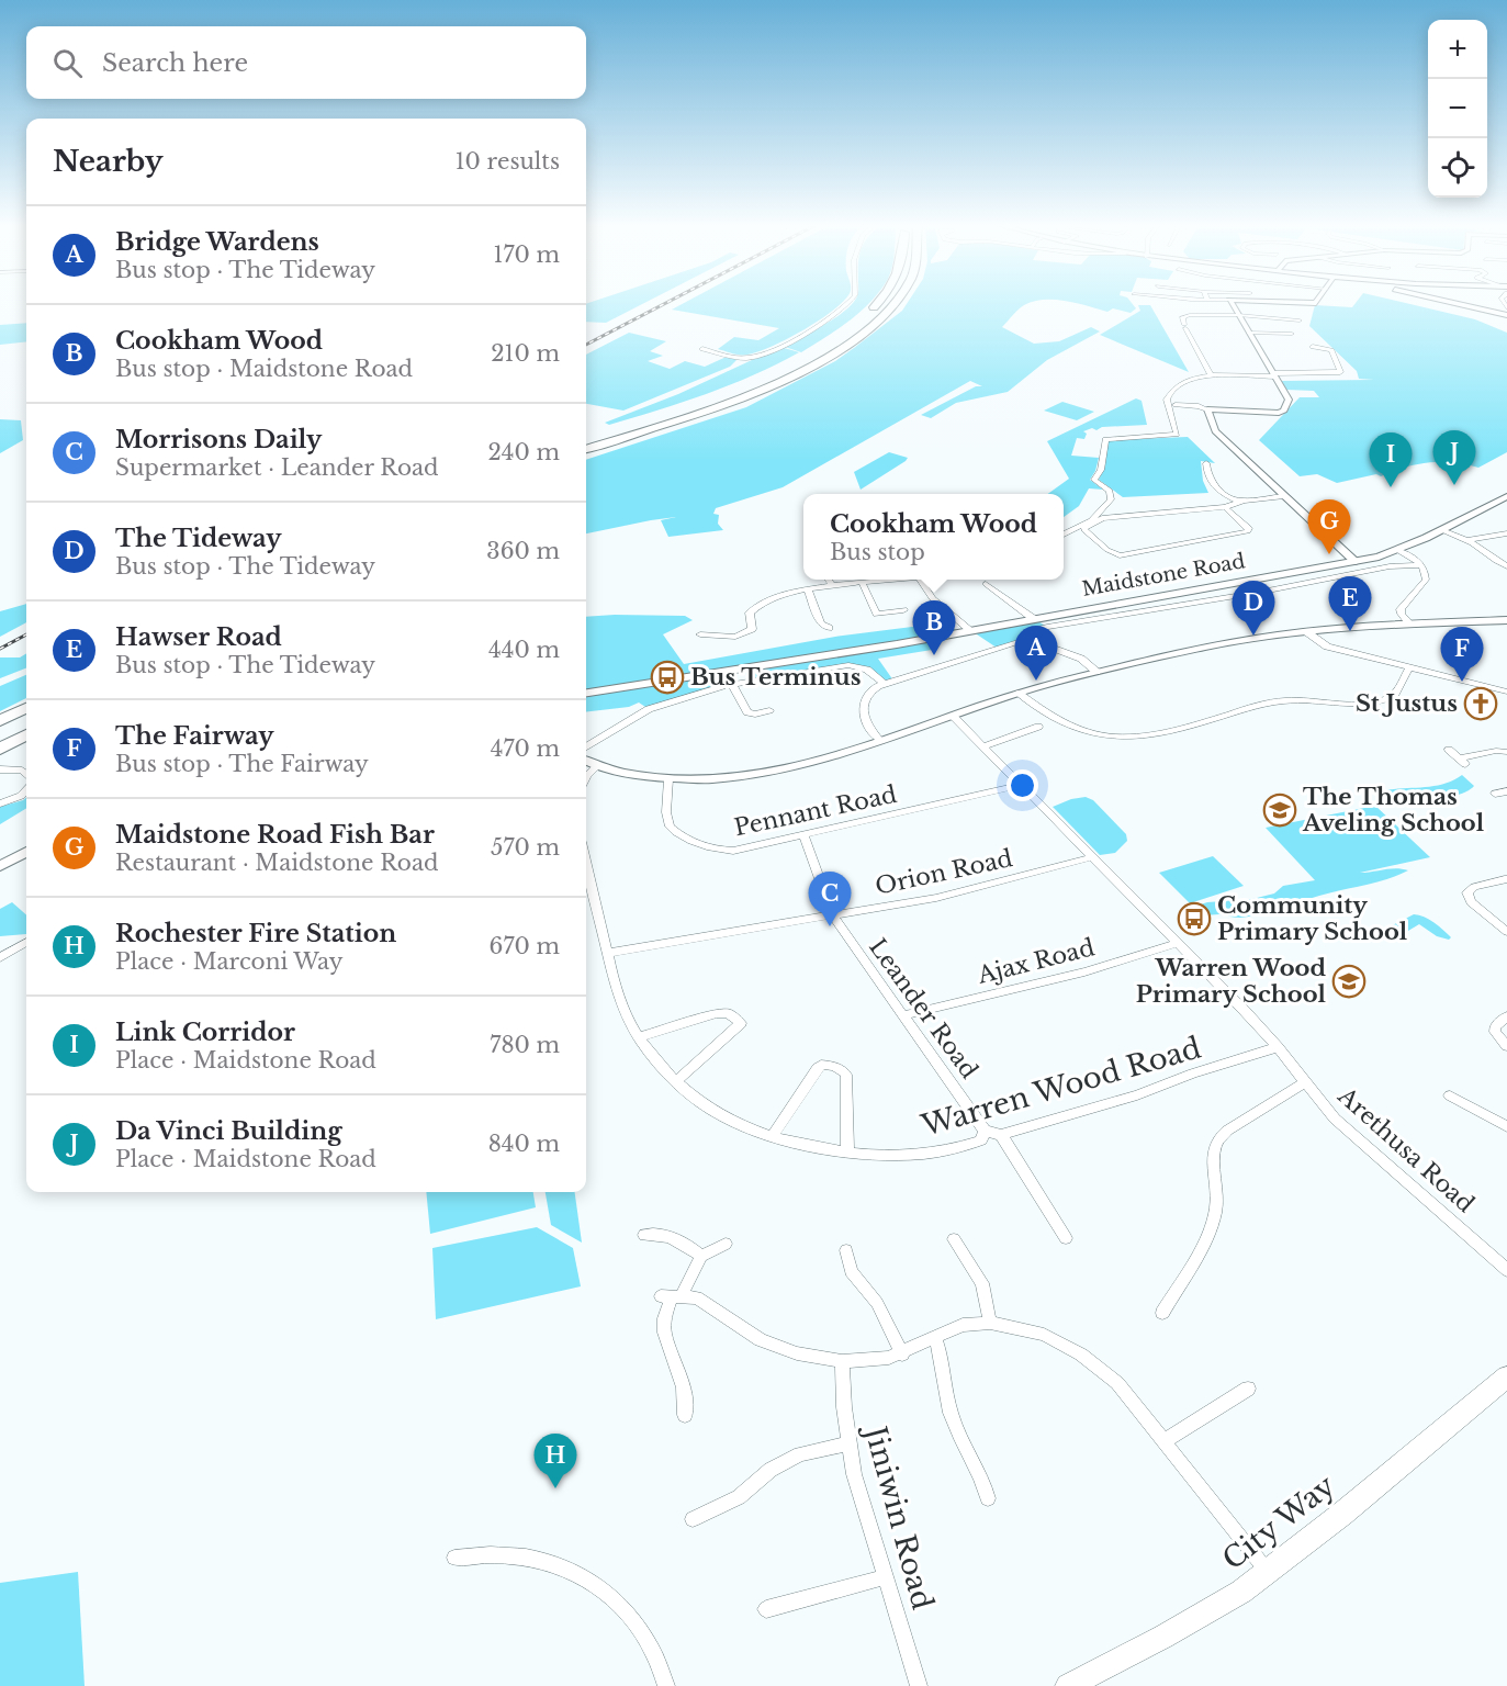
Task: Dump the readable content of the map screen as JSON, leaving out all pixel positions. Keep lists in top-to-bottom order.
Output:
{
  "streets": {
    "main road": ["Maidstone Road", "City Way"],
    "street": [
      "Pennant Road",
      "Orion Road",
      "Ajax Road",
      "Leander Road",
      "Warren Wood Road",
      "Arethusa Road",
      "Jiniwin Road"
    ]
  },
  "crossings": [
    ["Pennant Road", "Leander Road"],
    ["Pennant Road", "Arethusa Road"],
    ["Orion Road", "Leander Road"],
    ["Orion Road", "Warren Wood Road"],
    ["Orion Road", "Arethusa Road"],
    ["Ajax Road", "Leander Road"],
    ["Ajax Road", "Arethusa Road"],
    ["Leander Road", "Warren Wood Road"],
    ["Warren Wood Road", "Arethusa Road"]
  ],
  "places": {
    "bus stop": ["Bus Terminus", "Community Primary School"],
    "church": ["St Justus"],
    "school or university": ["The Thomas Aveling School", "Warren Wood Primary School"]
  },
  "page": {
    "map_buttons": ["+", "−"],
    "search": "Search here",
    "heading": ["Nearby", "10 results"],
    "list": [
      {
        "mark": "A",
        "name": "Bridge Wardens",
        "note": "Bus stop · The Tideway",
        "value": "170 m"
      },
      {
        "mark": "B",
        "name": "Cookham Wood",
        "note": "Bus stop · Maidstone Road",
        "value": "210 m"
      },
      {
        "mark": "C",
        "name": "Morrisons Daily",
        "note": "Supermarket · Leander Road",
        "value": "240 m"
      },
      {
        "mark": "D",
        "name": "The Tideway",
        "note": "Bus stop · The Tideway",
        "value": "360 m"
      },
      {
        "mark": "E",
        "name": "Hawser Road",
        "note": "Bus stop · The Tideway",
        "value": "440 m"
      },
      {
        "mark": "F",
        "name": "The Fairway",
        "note": "Bus stop · The Fairway",
        "value": "470 m"
      },
      {
        "mark": "G",
        "name": "Maidstone Road Fish Bar",
        "note": "Restaurant · Maidstone Road",
        "value": "570 m"
      },
      {
        "mark": "H",
        "name": "Rochester Fire Station",
        "note": "Place · Marconi Way",
        "value": "670 m"
      },
      {
        "mark": "I",
        "name": "Link Corridor",
        "note": "Place · Maidstone Road",
        "value": "780 m"
      },
      {
        "mark": "J",
        "name": "Da Vinci Building",
        "note": "Place · Maidstone Road",
        "value": "840 m"
      }
    ],
    "pins": [
      "J",
      "I",
      "G",
      "E",
      "D",
      "B",
      "A",
      "F",
      "C",
      "H"
    ],
    "popup": ["Cookham Wood", "Bus stop"]
  }
}
